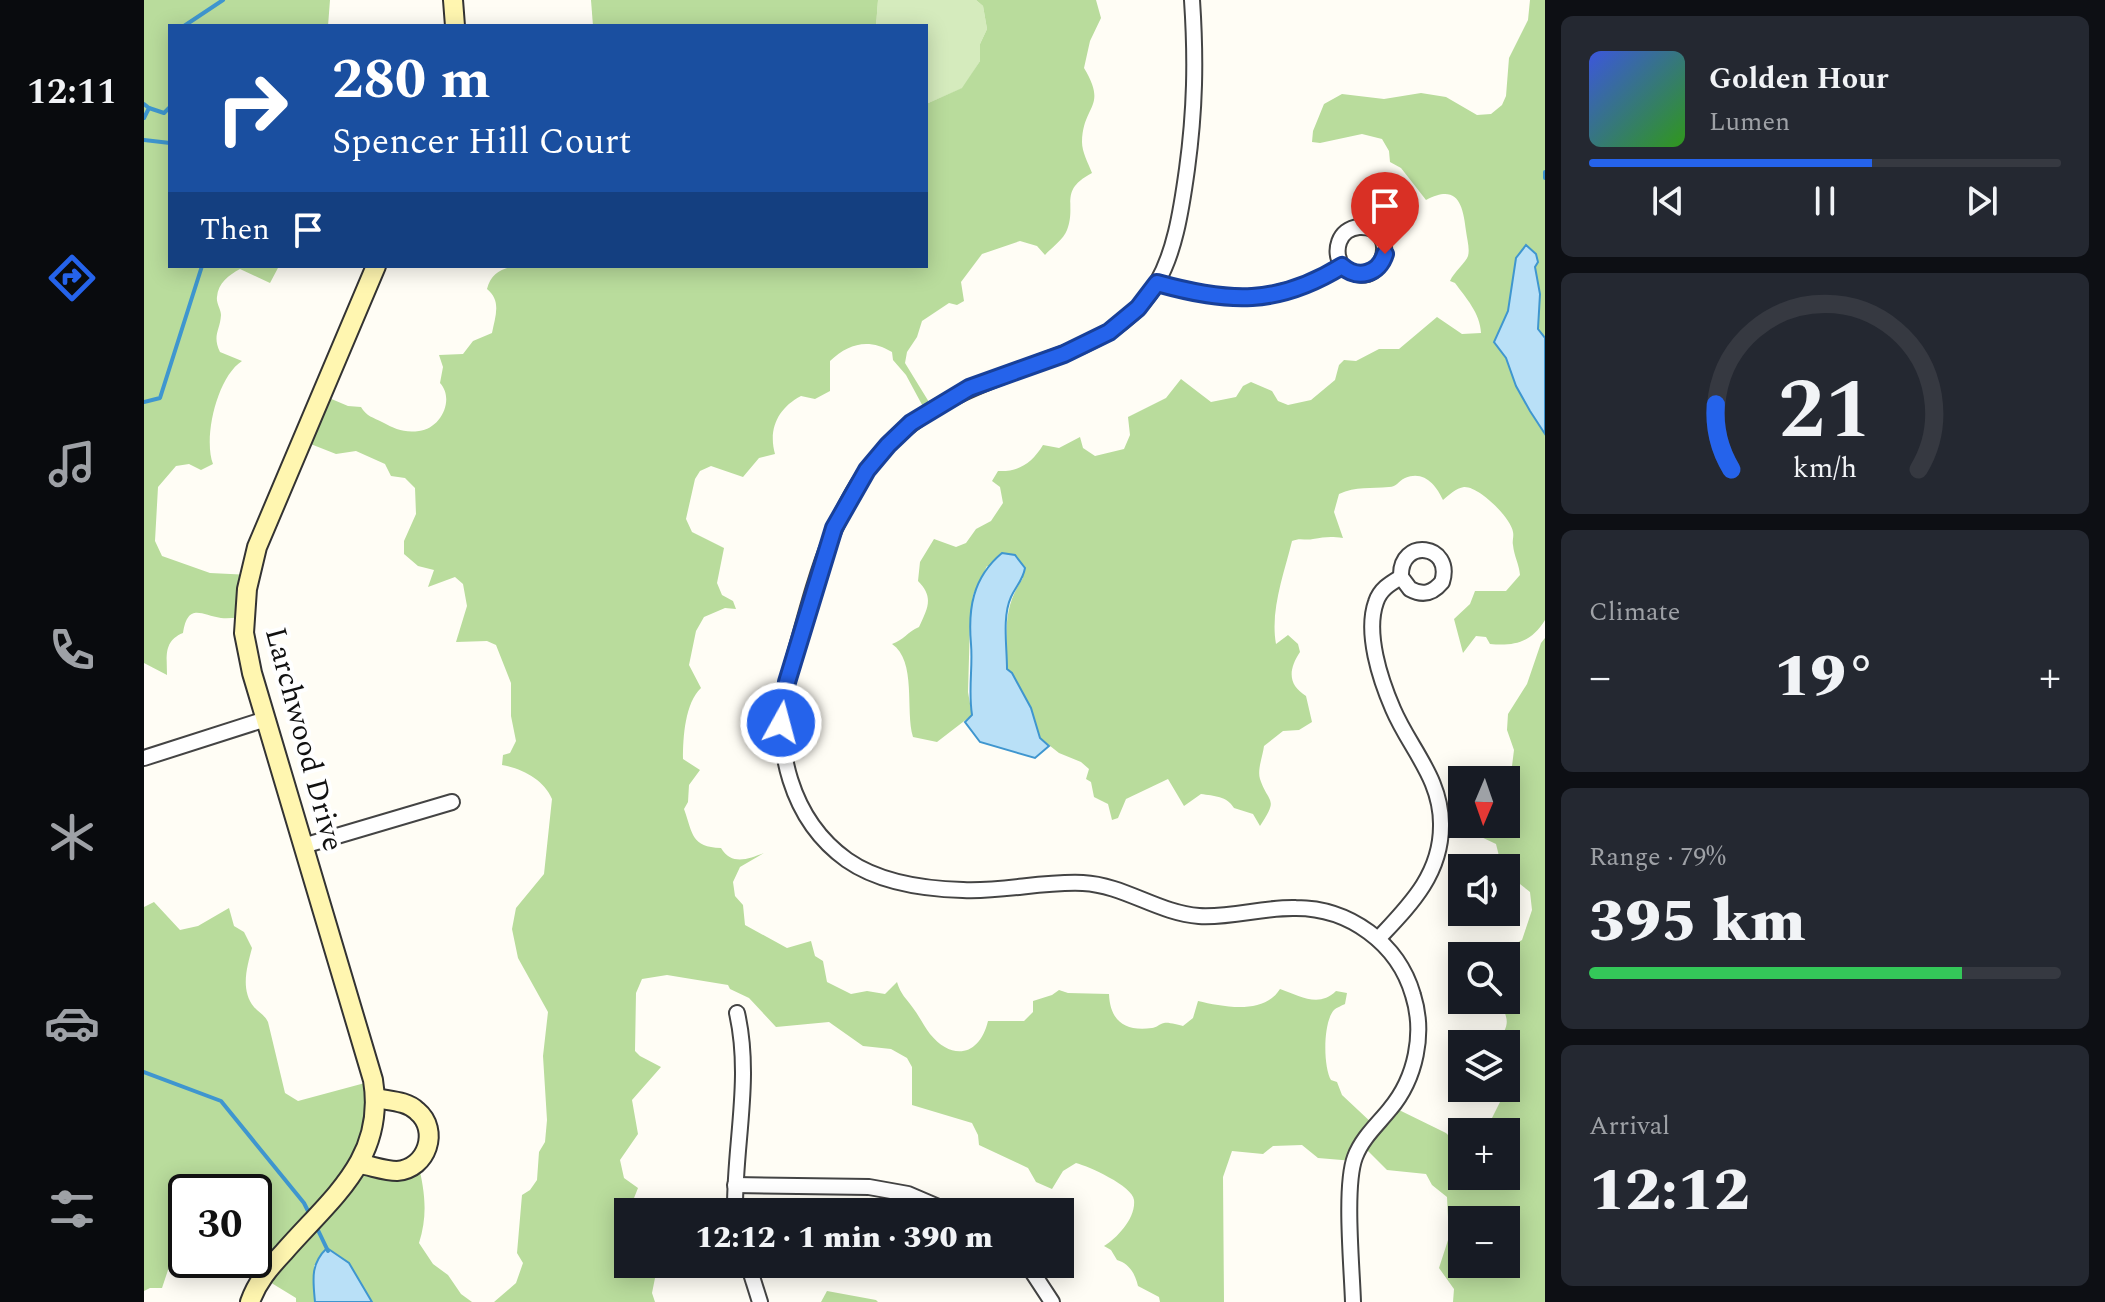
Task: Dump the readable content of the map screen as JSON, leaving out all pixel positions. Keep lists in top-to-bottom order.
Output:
{
  "streets": {
    "street": ["Larchwood Drive"]
  },
  "north": "bottom",
  "page": {
    "tabs": "12:11",
    "turn": ["280 m", "Spencer Hill Court"],
    "song": ["Golden Hour", "Lumen"],
    "then": "Then",
    "tile": [
      "Climate",
      ["Range · 79%", "395 km"],
      ["Arrival", "12:12"]
    ],
    "heat": ["−", "19°", "+"],
    "map_buttons": ["+", "−"],
    "limit": "30",
    "trip": "12:12 · 1 min · 390 m",
    "gauge": ["21", "km/h"]
  }
}
